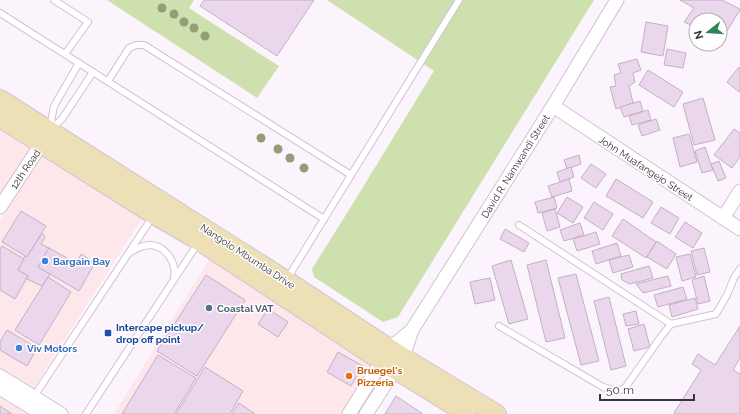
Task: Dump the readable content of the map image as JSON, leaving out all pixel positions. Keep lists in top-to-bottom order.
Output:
{
  "streets": {
    "street": [
      "David R. Namwandi Street",
      "John Muafangejo Street",
      "12th Road",
      "Nangolo Mbumba Drive"
    ]
  },
  "crossings": [
    ["David R. Namwandi Street", "John Muafangejo Street"],
    ["David R. Namwandi Street", "Nangolo Mbumba Drive"],
    ["12th Road", "Nangolo Mbumba Drive"]
  ],
  "places": {
    "other": [
      "Bargain Bay",
      "Coastal VAT",
      "Viv Motors",
      "Bruegel's Pizzeria"
    ],
    "transit": ["Intercape pickup/ drop off point"]
  },
  "scale_bar": "50 m",
  "north": "left"
}
